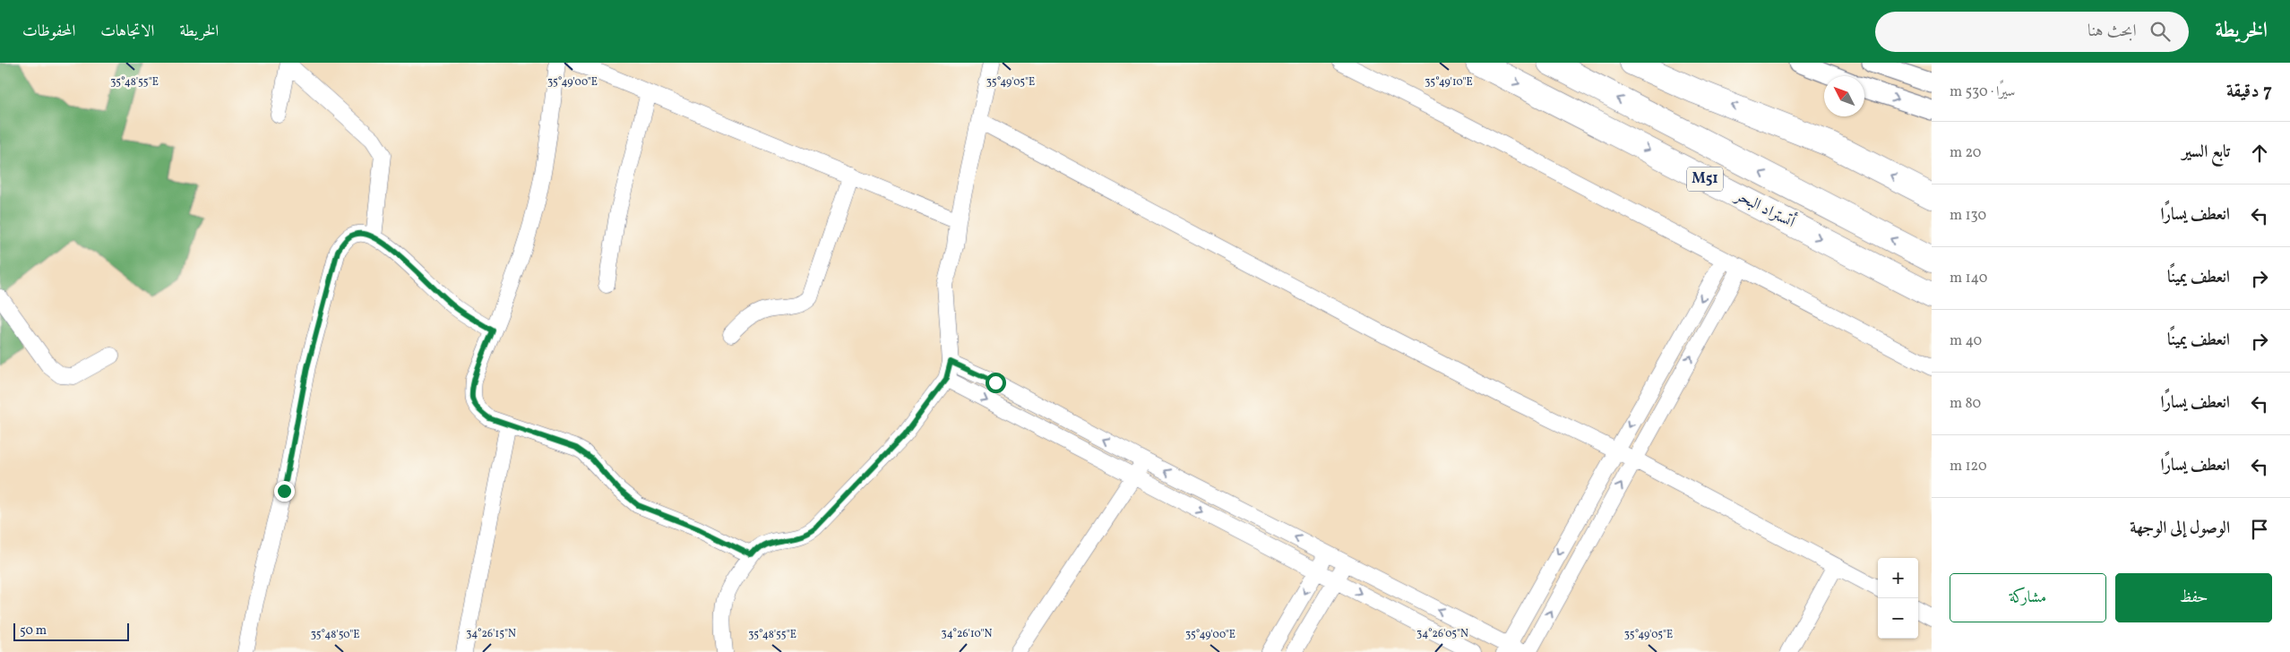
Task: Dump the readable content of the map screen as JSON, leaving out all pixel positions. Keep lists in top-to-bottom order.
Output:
{
  "streets": {
    "highway": ["M51", "أتستراد البحر"]
  },
  "scale_bar": "50 m",
  "north": "top left",
  "page": {
    "header": "الخريطة",
    "search": "ابحث هنا",
    "nav": ["الخريطة", "الاتجاهات", "المحفوظات"],
    "heading": ["7 دقيقة", "سيرًا · 530 m"],
    "list": [
      ["تابع السير", "20 m"],
      ["انعطف يسارًا", "130 m"],
      ["انعطف يمينًا", "140 m"],
      ["انعطف يمينًا", "40 m"],
      ["انعطف يسارًا", "80 m"],
      ["انعطف يسارًا", "120 m"],
      "الوصول إلى الوجهة"
    ],
    "map_buttons": ["+", "−"],
    "buttons": ["حفظ", "مشاركة"],
    "scale": "50 m"
  },
  "coordinates": [
    "35°48'55\"E",
    "35°49'00\"E",
    "35°49'05\"E",
    "35°49'10\"E",
    "34°26'15\"N",
    "34°26'10\"N",
    "34°26'05\"N",
    "35°48'50\"E"
  ]
}
